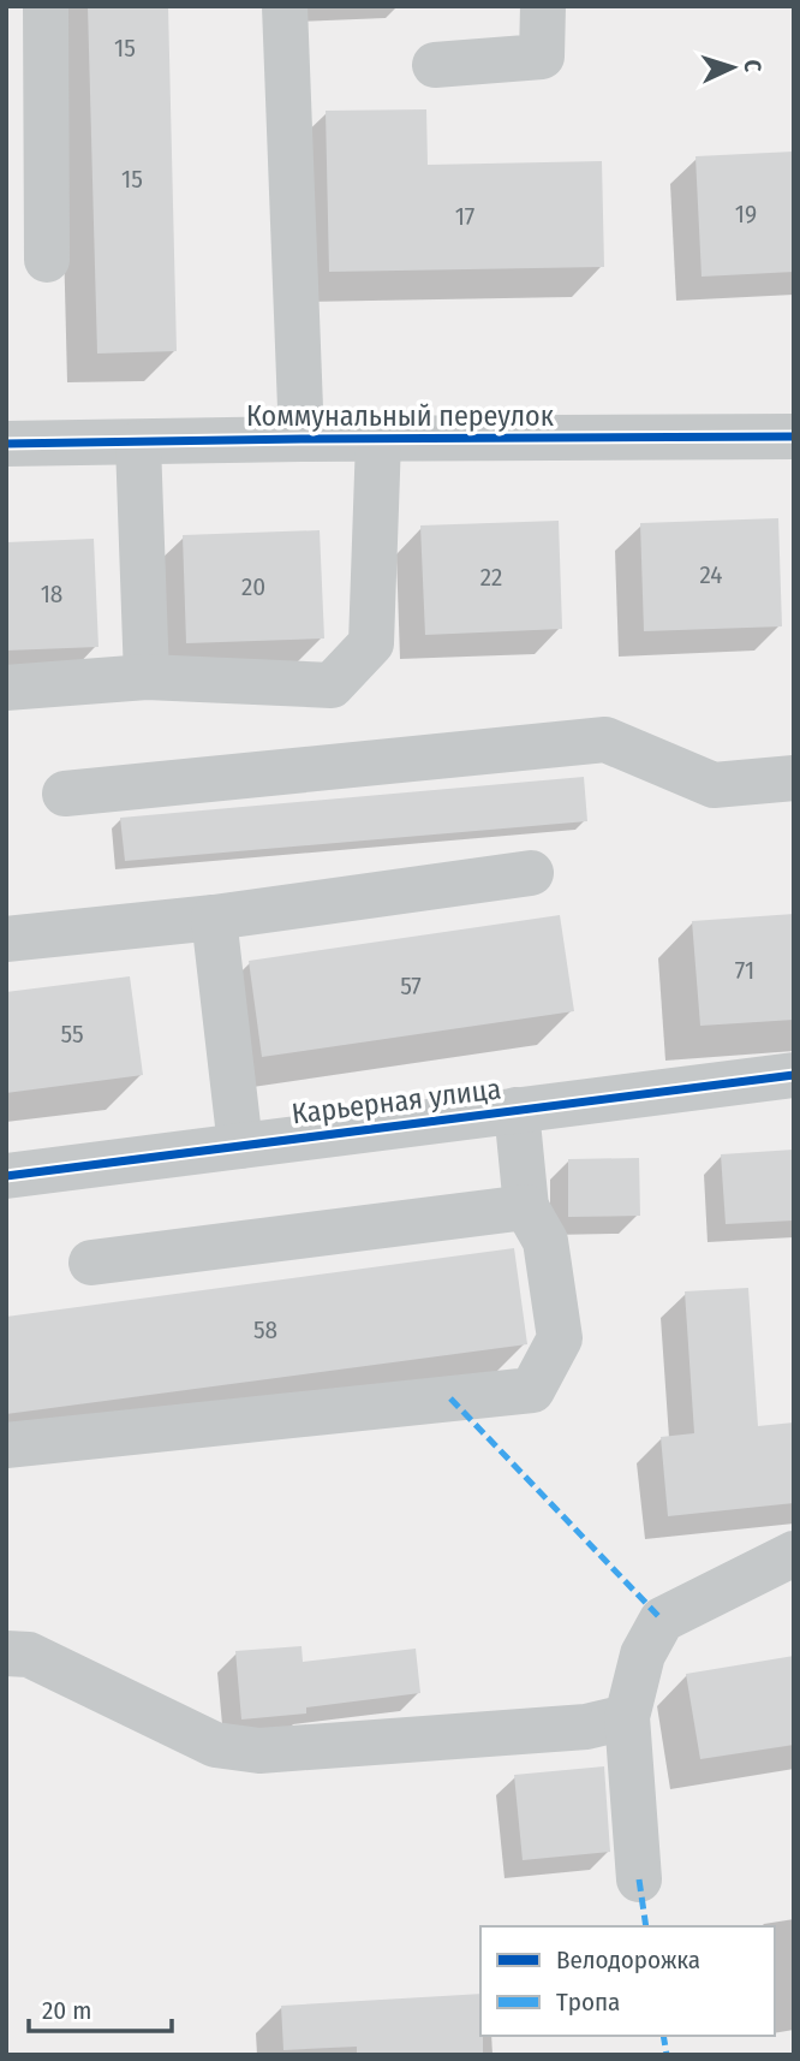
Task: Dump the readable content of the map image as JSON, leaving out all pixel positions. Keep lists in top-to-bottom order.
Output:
{
  "streets": {
    "street": ["Коммунальный переулок", "Карьерная улица"]
  },
  "house_numbers": [
    "15",
    "15",
    "19",
    "17",
    "24",
    "22",
    "20",
    "18",
    "71",
    "57",
    "55",
    "58"
  ],
  "legend": ["Велодорожка", "Тропа"],
  "scale_bar": "20 m",
  "north": "right"
}
